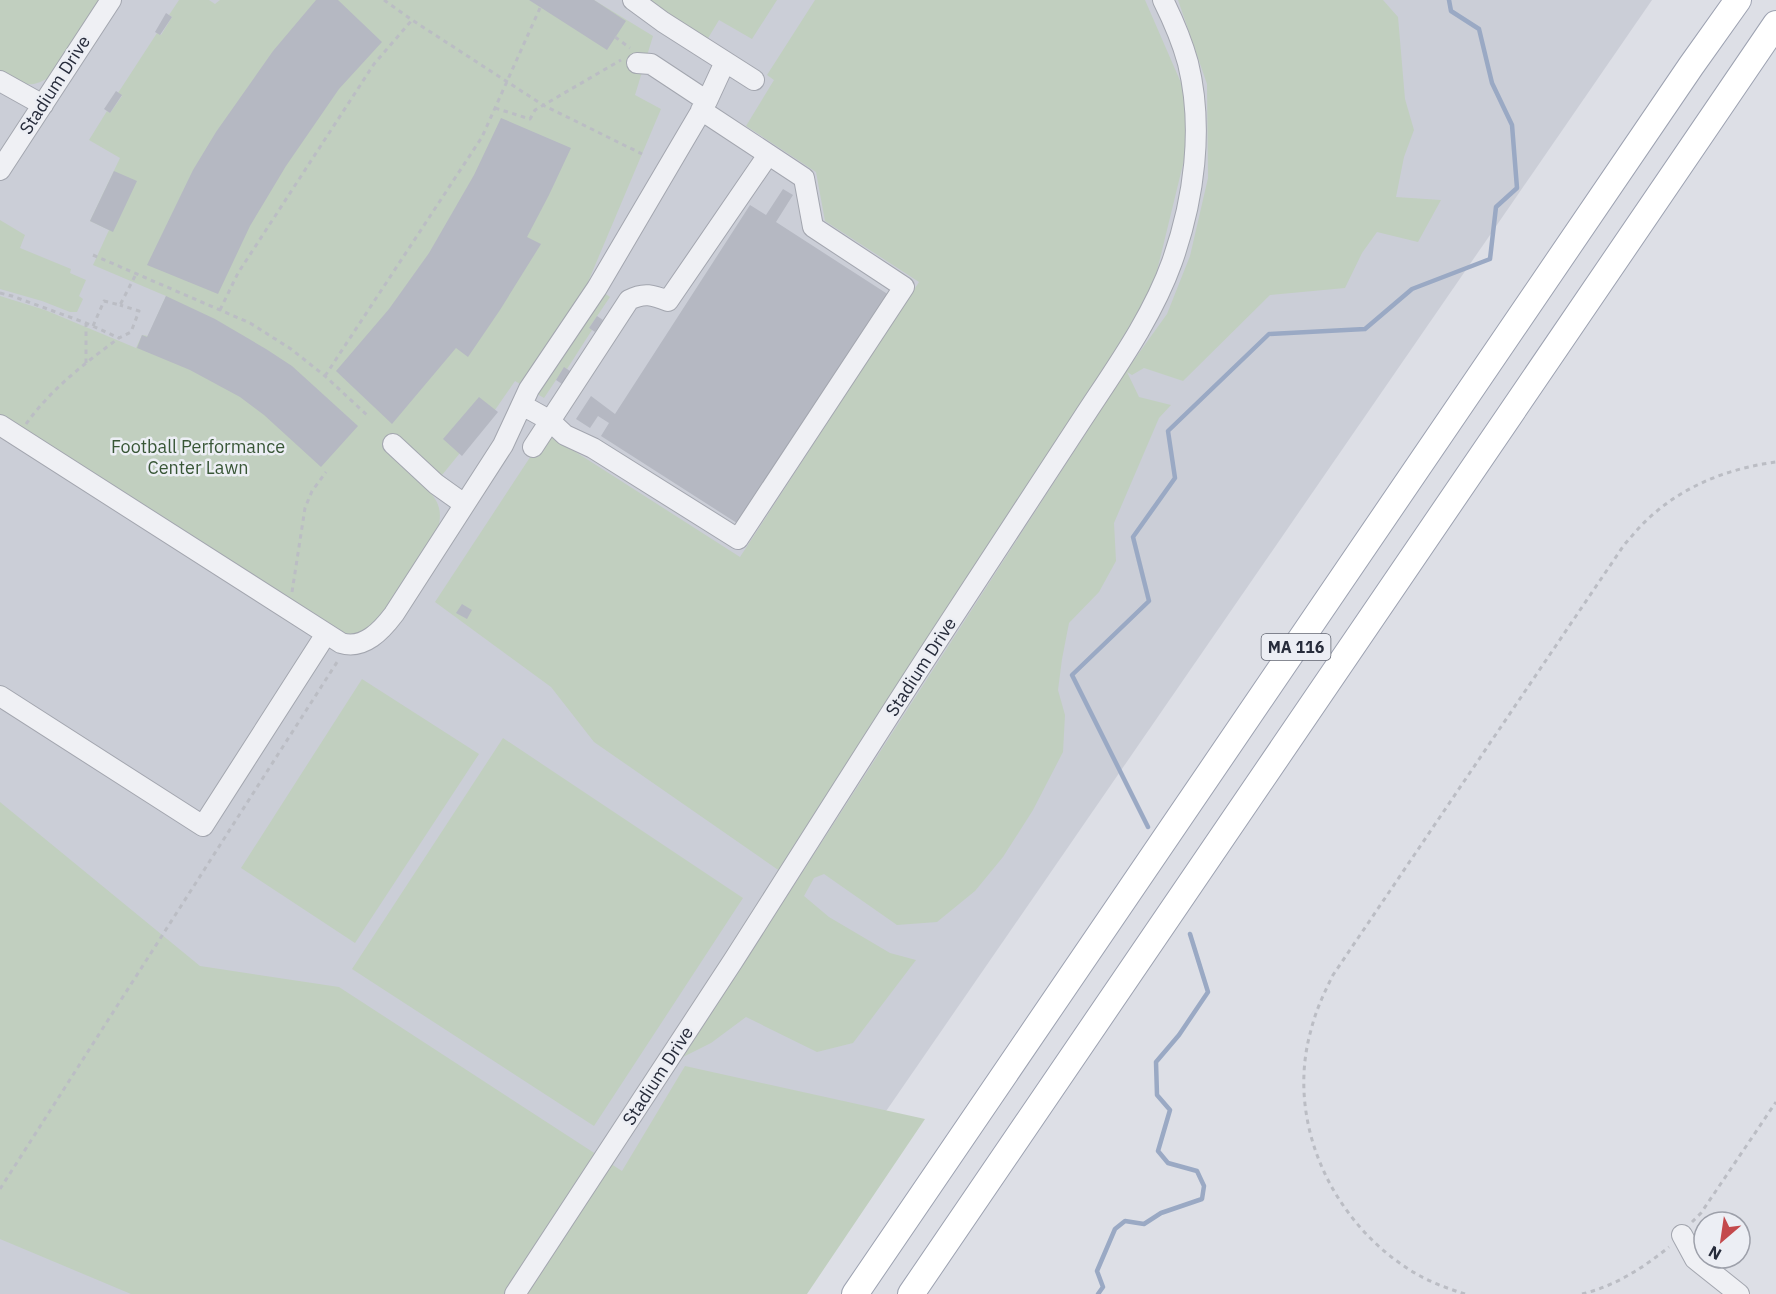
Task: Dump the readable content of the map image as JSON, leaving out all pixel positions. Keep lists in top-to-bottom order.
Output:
{
  "streets": {
    "main road": ["MA 116"],
    "street": ["Stadium Drive"]
  },
  "parks": ["Football Performance Center Lawn"],
  "north": "bottom left"
}
